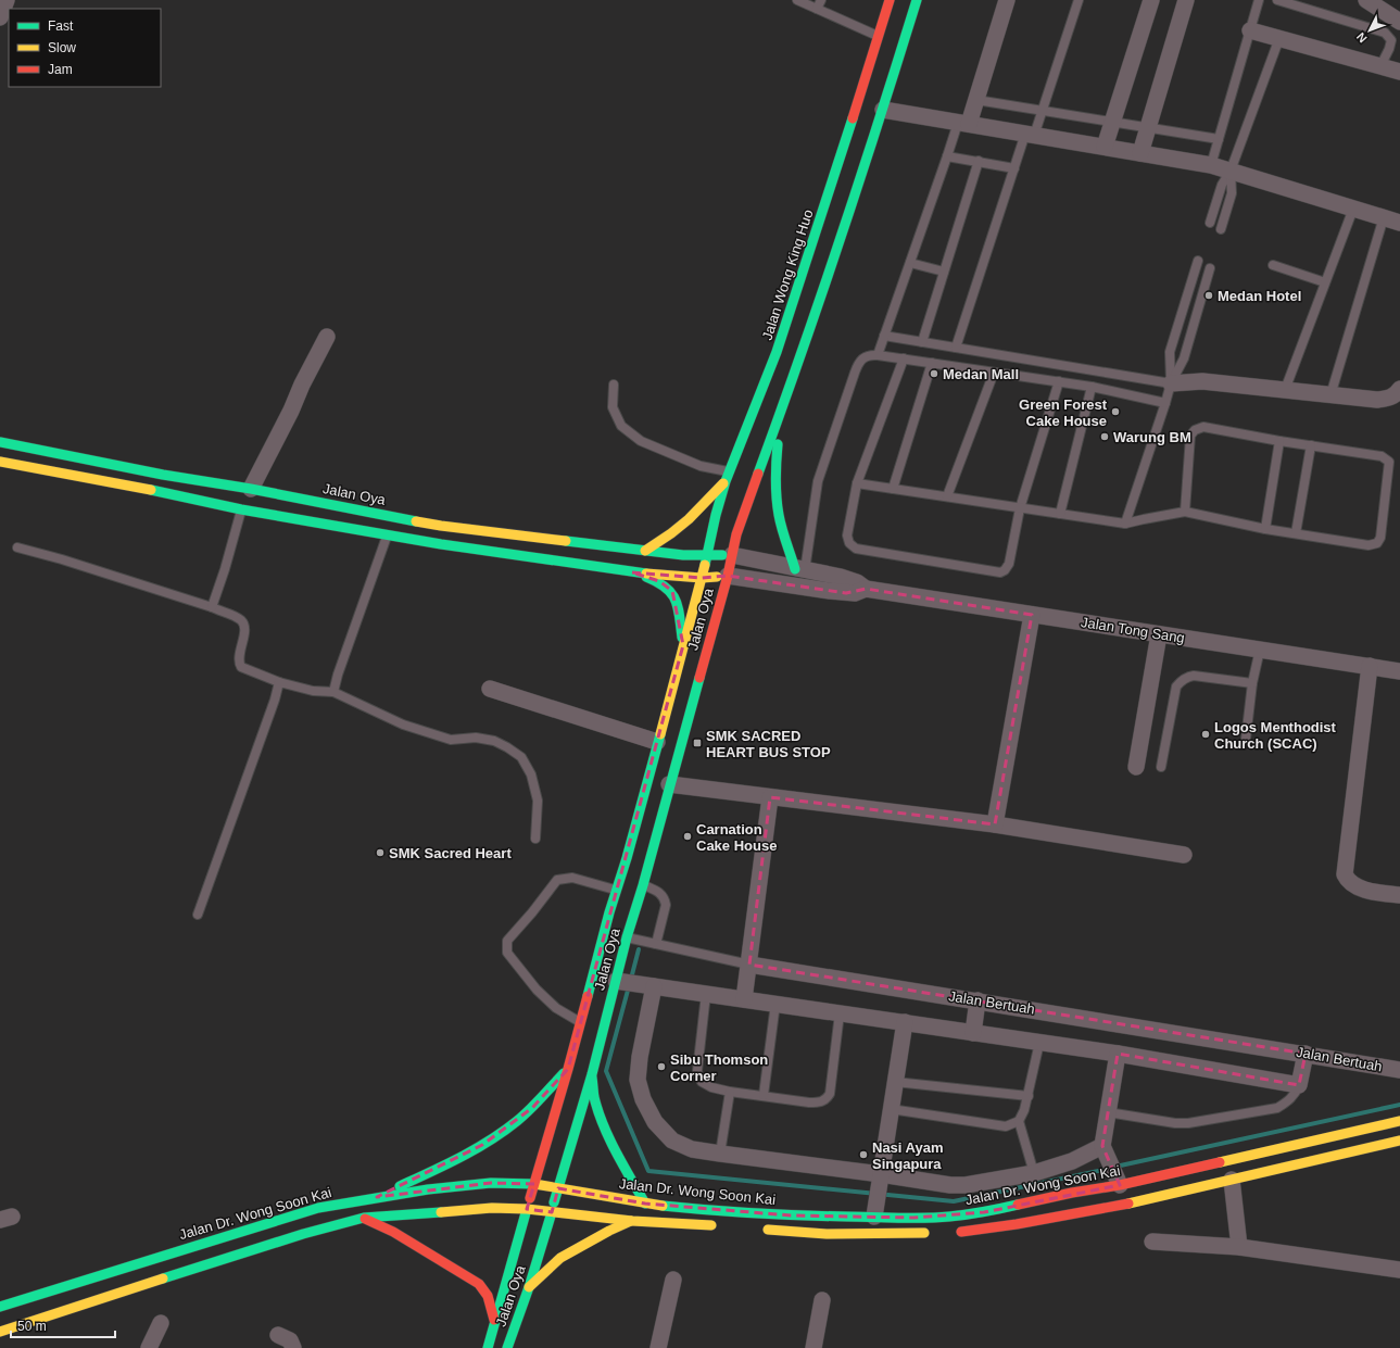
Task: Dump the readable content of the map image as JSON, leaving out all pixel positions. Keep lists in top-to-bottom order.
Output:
{
  "streets": {
    "main road": ["Jalan Wong King Huo", "Jalan Oya", "Jalan Dr. Wong Soon Kai"],
    "street": ["Jalan Tong Sang", "Jalan Bertuah"]
  },
  "crossings": [
    ["Jalan Wong King Huo", "Jalan Oya"],
    ["Jalan Oya", "Jalan Tong Sang"],
    ["Jalan Oya", "Jalan Dr. Wong Soon Kai"]
  ],
  "places": {
    "other": [
      "Medan Hotel",
      "Medan Mall",
      "Green Forest Cake House",
      "Warung BM",
      "Logos Menthodist Church (SCAC)",
      "Carnation Cake House",
      "SMK Sacred Heart",
      "Sibu Thomson Corner",
      "Nasi Ayam Singapura"
    ],
    "transit": ["SMK SACRED HEART BUS STOP"]
  },
  "legend": ["Fast", "Slow", "Jam"],
  "scale_bar": "50 m",
  "north": "bottom left"
}
